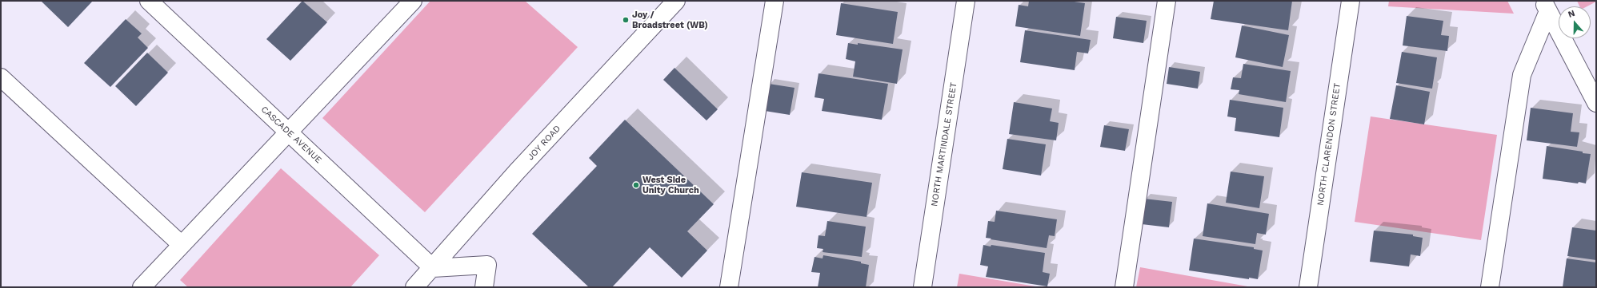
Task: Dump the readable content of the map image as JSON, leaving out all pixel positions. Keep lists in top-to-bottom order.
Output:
{
  "streets": {
    "street": [
      "CASCADE AVENUE",
      "JOY ROAD",
      "NORTH MARTINDALE STREET",
      "NORTH CLARENDON STREET"
    ]
  },
  "crossings": [
    ["CASCADE AVENUE", "JOY ROAD"]
  ],
  "places": ["Joy / Broadstreet (WB)", "West Side Unity Church"],
  "north": "top"
}
